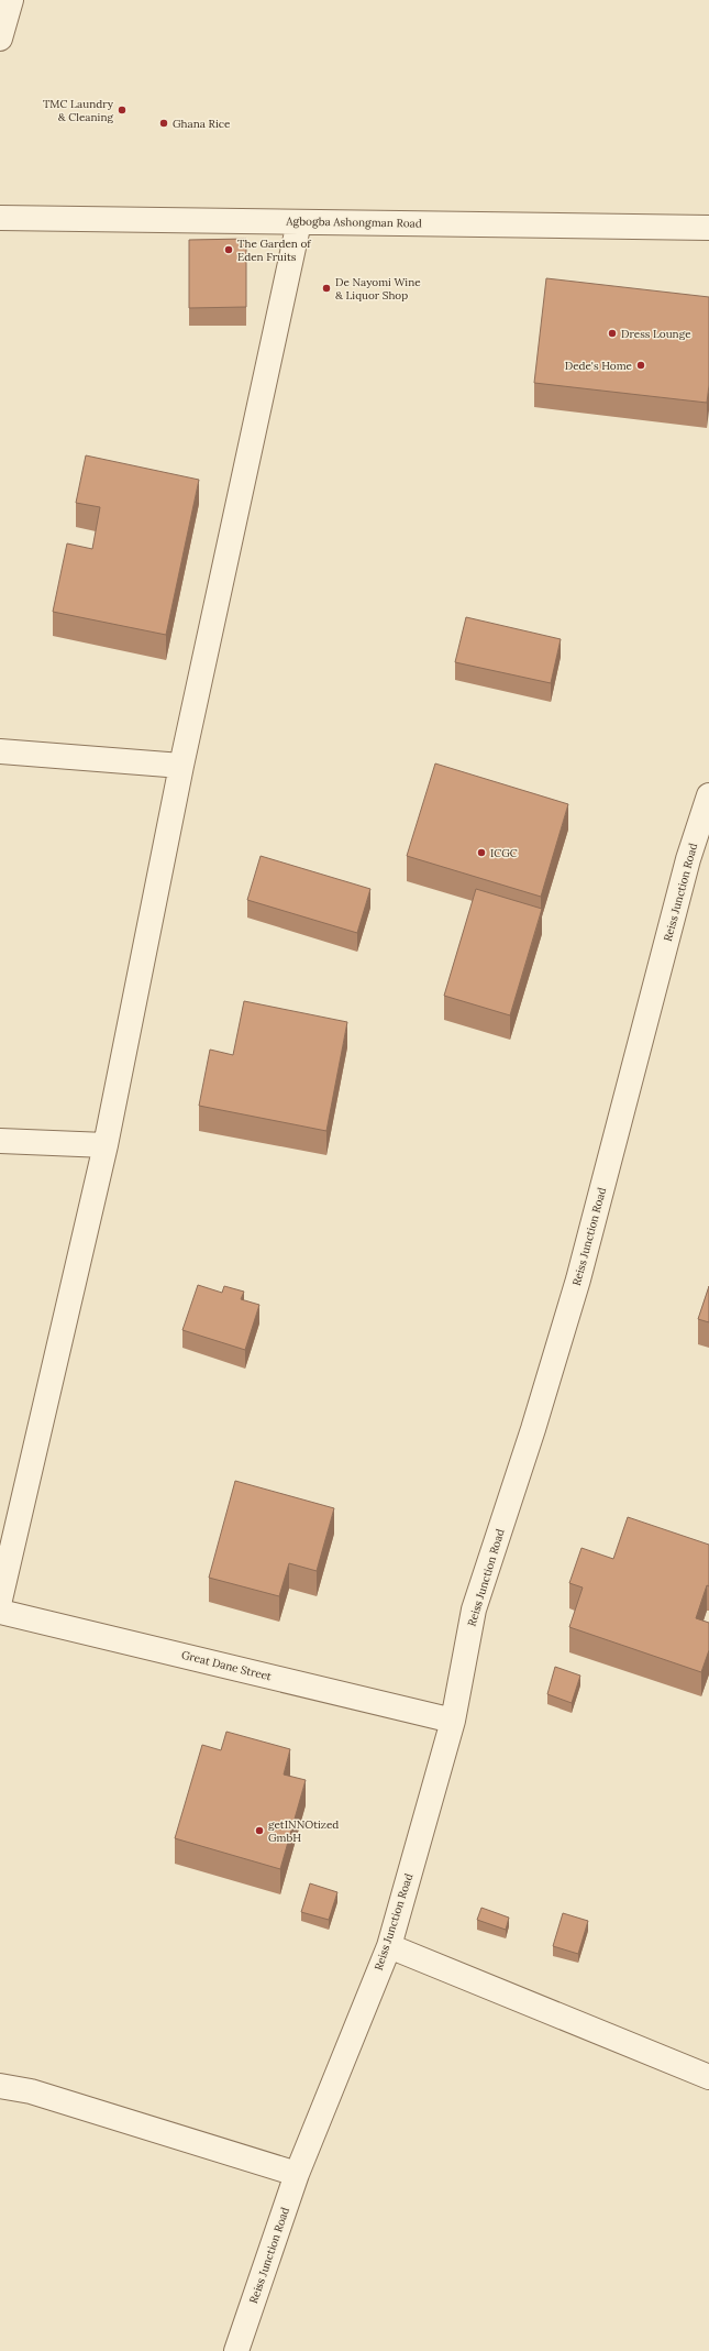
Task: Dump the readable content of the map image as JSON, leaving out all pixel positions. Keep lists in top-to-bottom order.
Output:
{
  "streets": {
    "street": ["Agbogba Ashongman Road", "Reiss Junction Road", "Great Dane Street"]
  },
  "crossings": [
    ["Reiss Junction Road", "Great Dane Street"]
  ],
  "places": [
    "TMC Laundry & Cleaning",
    "Ghana Rice",
    "The Garden of Eden Fruits",
    "De Nayomi Wine & Liquor Shop",
    "Dress Lounge",
    "Dede's Home",
    "ICGC",
    "getINNOtized GmbH"
  ]
}
